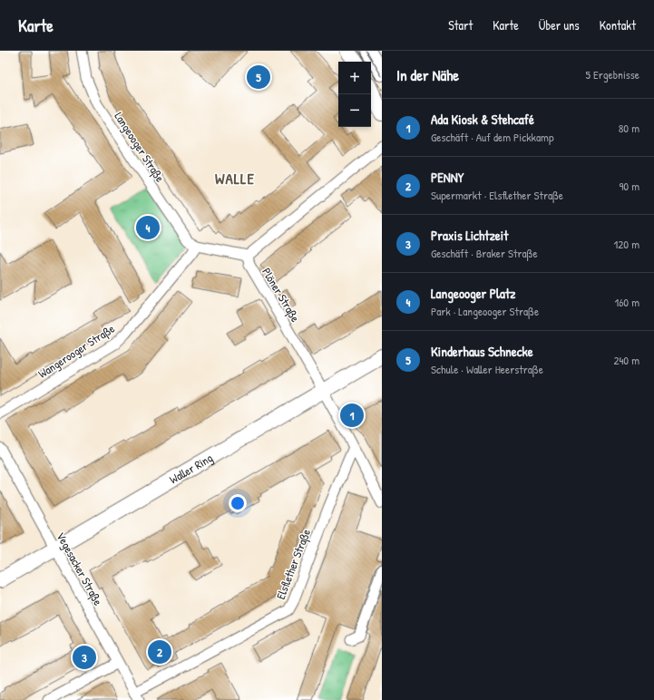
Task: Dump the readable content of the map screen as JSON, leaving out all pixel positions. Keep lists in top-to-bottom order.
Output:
{
  "streets": {
    "main road": ["Waller Ring"],
    "street": [
      "Langeooger Straße",
      "Plöner Straße",
      "Wangerooger Straße",
      "Elsflether Straße",
      "Vegesacker Straße"
    ]
  },
  "crossings": [
    ["Langeooger Straße", "Wangerooger Straße"],
    ["Plöner Straße", "Waller Ring"],
    ["Plöner Straße", "Elsflether Straße"],
    ["Waller Ring", "Vegesacker Straße"],
    ["Elsflether Straße", "Vegesacker Straße"]
  ],
  "districts": ["WALLE"],
  "page": {
    "header": "Karte",
    "nav": [
      "Start",
      "Karte",
      "Über uns",
      "Kontakt"
    ],
    "heading": ["In der Nähe", "5 Ergebnisse"],
    "map_buttons": ["+", "−"],
    "pins": [
      "5",
      "4",
      "1",
      "2",
      "3"
    ],
    "list": [
      {
        "mark": "1",
        "name": "Ada Kiosk & Stehcafé",
        "note": "Geschäft · Auf dem Pickkamp",
        "value": "80 m"
      },
      {
        "mark": "2",
        "name": "PENNY",
        "note": "Supermarkt · Elsflether Straße",
        "value": "90 m"
      },
      {
        "mark": "3",
        "name": "Praxis Lichtzeit",
        "note": "Geschäft · Braker Straße",
        "value": "120 m"
      },
      {
        "mark": "4",
        "name": "Langeooger Platz",
        "note": "Park · Langeooger Straße",
        "value": "160 m"
      },
      {
        "mark": "5",
        "name": "Kinderhaus Schnecke",
        "note": "Schule · Waller Heerstraße",
        "value": "240 m"
      }
    ]
  }
}
